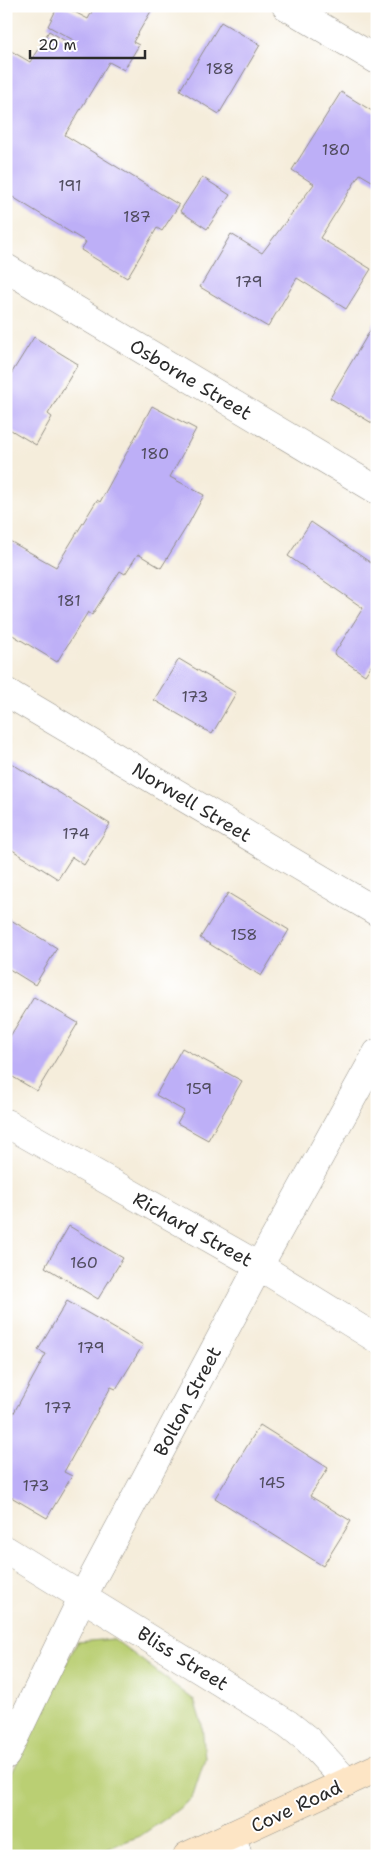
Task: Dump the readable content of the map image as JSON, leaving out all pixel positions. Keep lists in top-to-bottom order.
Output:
{
  "streets": {
    "main road": ["Cove Road"],
    "street": [
      "Osborne Street",
      "Norwell Street",
      "Richard Street",
      "Bolton Street",
      "Bliss Street"
    ]
  },
  "crossings": [
    ["Richard Street", "Bolton Street"],
    ["Bolton Street", "Bliss Street"],
    ["Bliss Street", "Cove Road"]
  ],
  "house_numbers": [
    "188",
    "180",
    "191",
    "187",
    "179",
    "180",
    "181",
    "173",
    "174",
    "158",
    "159",
    "160",
    "179",
    "177",
    "145",
    "173"
  ],
  "scale_bar": "20 m"
}
